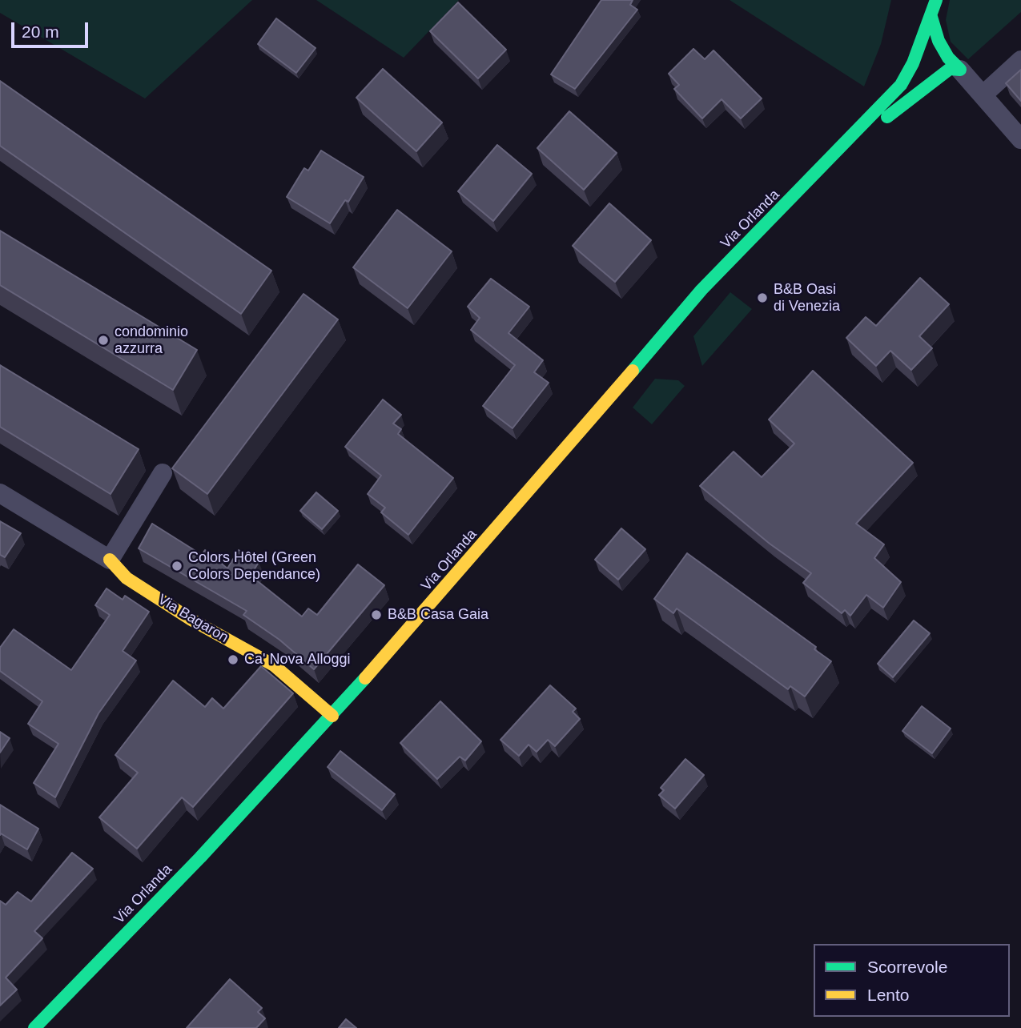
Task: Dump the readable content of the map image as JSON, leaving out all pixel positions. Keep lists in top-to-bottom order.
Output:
{
  "streets": {
    "main road": ["Via Orlanda", "Via Bagaron"]
  },
  "crossings": [
    ["Via Orlanda", "Via Bagaron"]
  ],
  "places": [
    "B&B Oasi di Venezia",
    "condominio azzurra",
    "Colors Hôtel (Green Colors Dependance)",
    "B&B Casa Gaia",
    "Ca' Nova Alloggi"
  ],
  "legend": ["Scorrevole", "Lento"],
  "scale_bar": "20 m"
}
